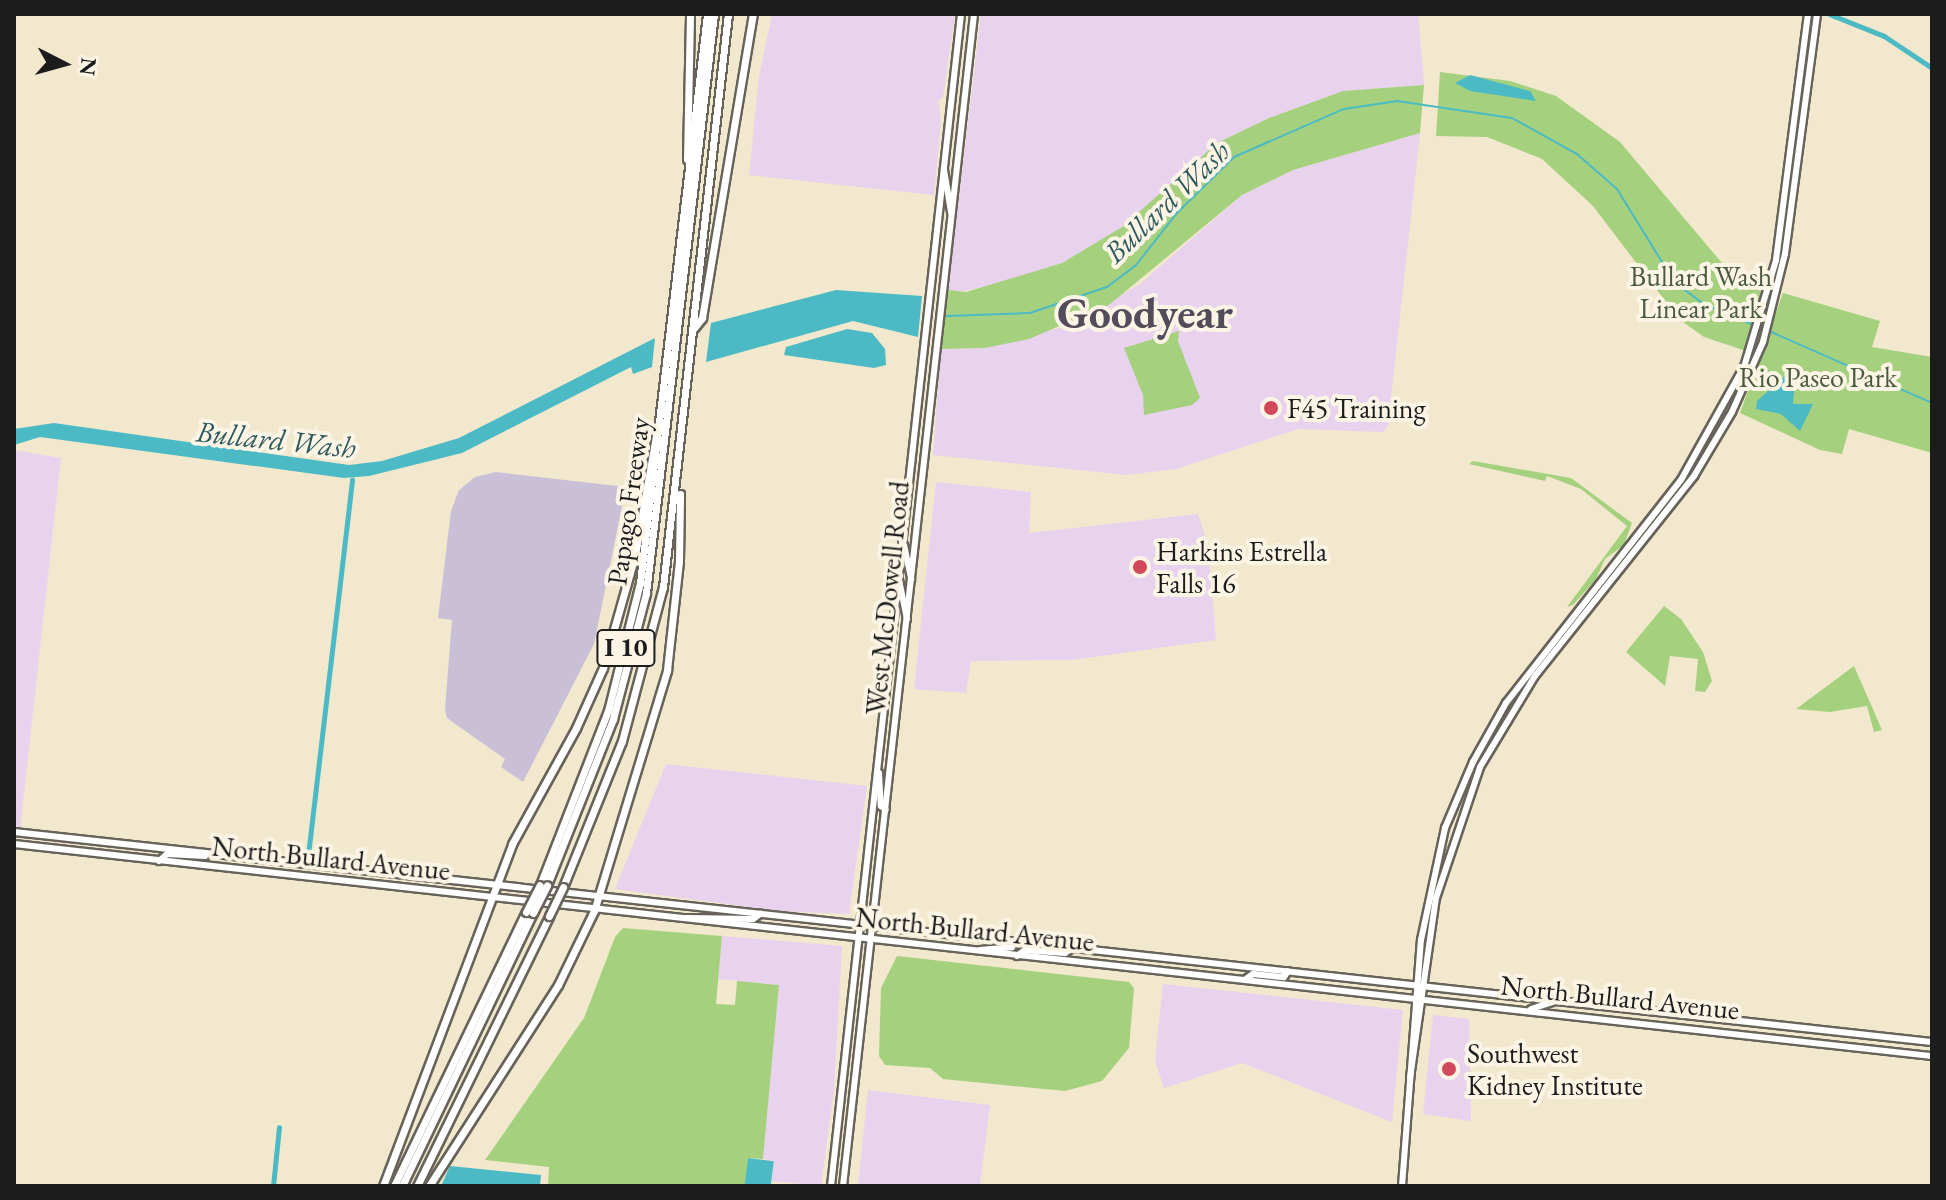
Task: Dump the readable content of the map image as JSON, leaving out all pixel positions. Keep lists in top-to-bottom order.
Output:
{
  "streets": {
    "highway": ["Papago Freeway", "I 10"],
    "main road": ["West McDowell Road", "North Bullard Avenue"]
  },
  "crossings": [
    ["West McDowell Road", "North Bullard Avenue"]
  ],
  "districts": ["Goodyear"],
  "water": ["Bullard Wash"],
  "parks": ["Bullard Wash Linear Park", "Rio Paseo Park"],
  "places": ["F45 Training", "Harkins Estrella Falls 16", "Southwest Kidney Institute"],
  "north": "right"
}
